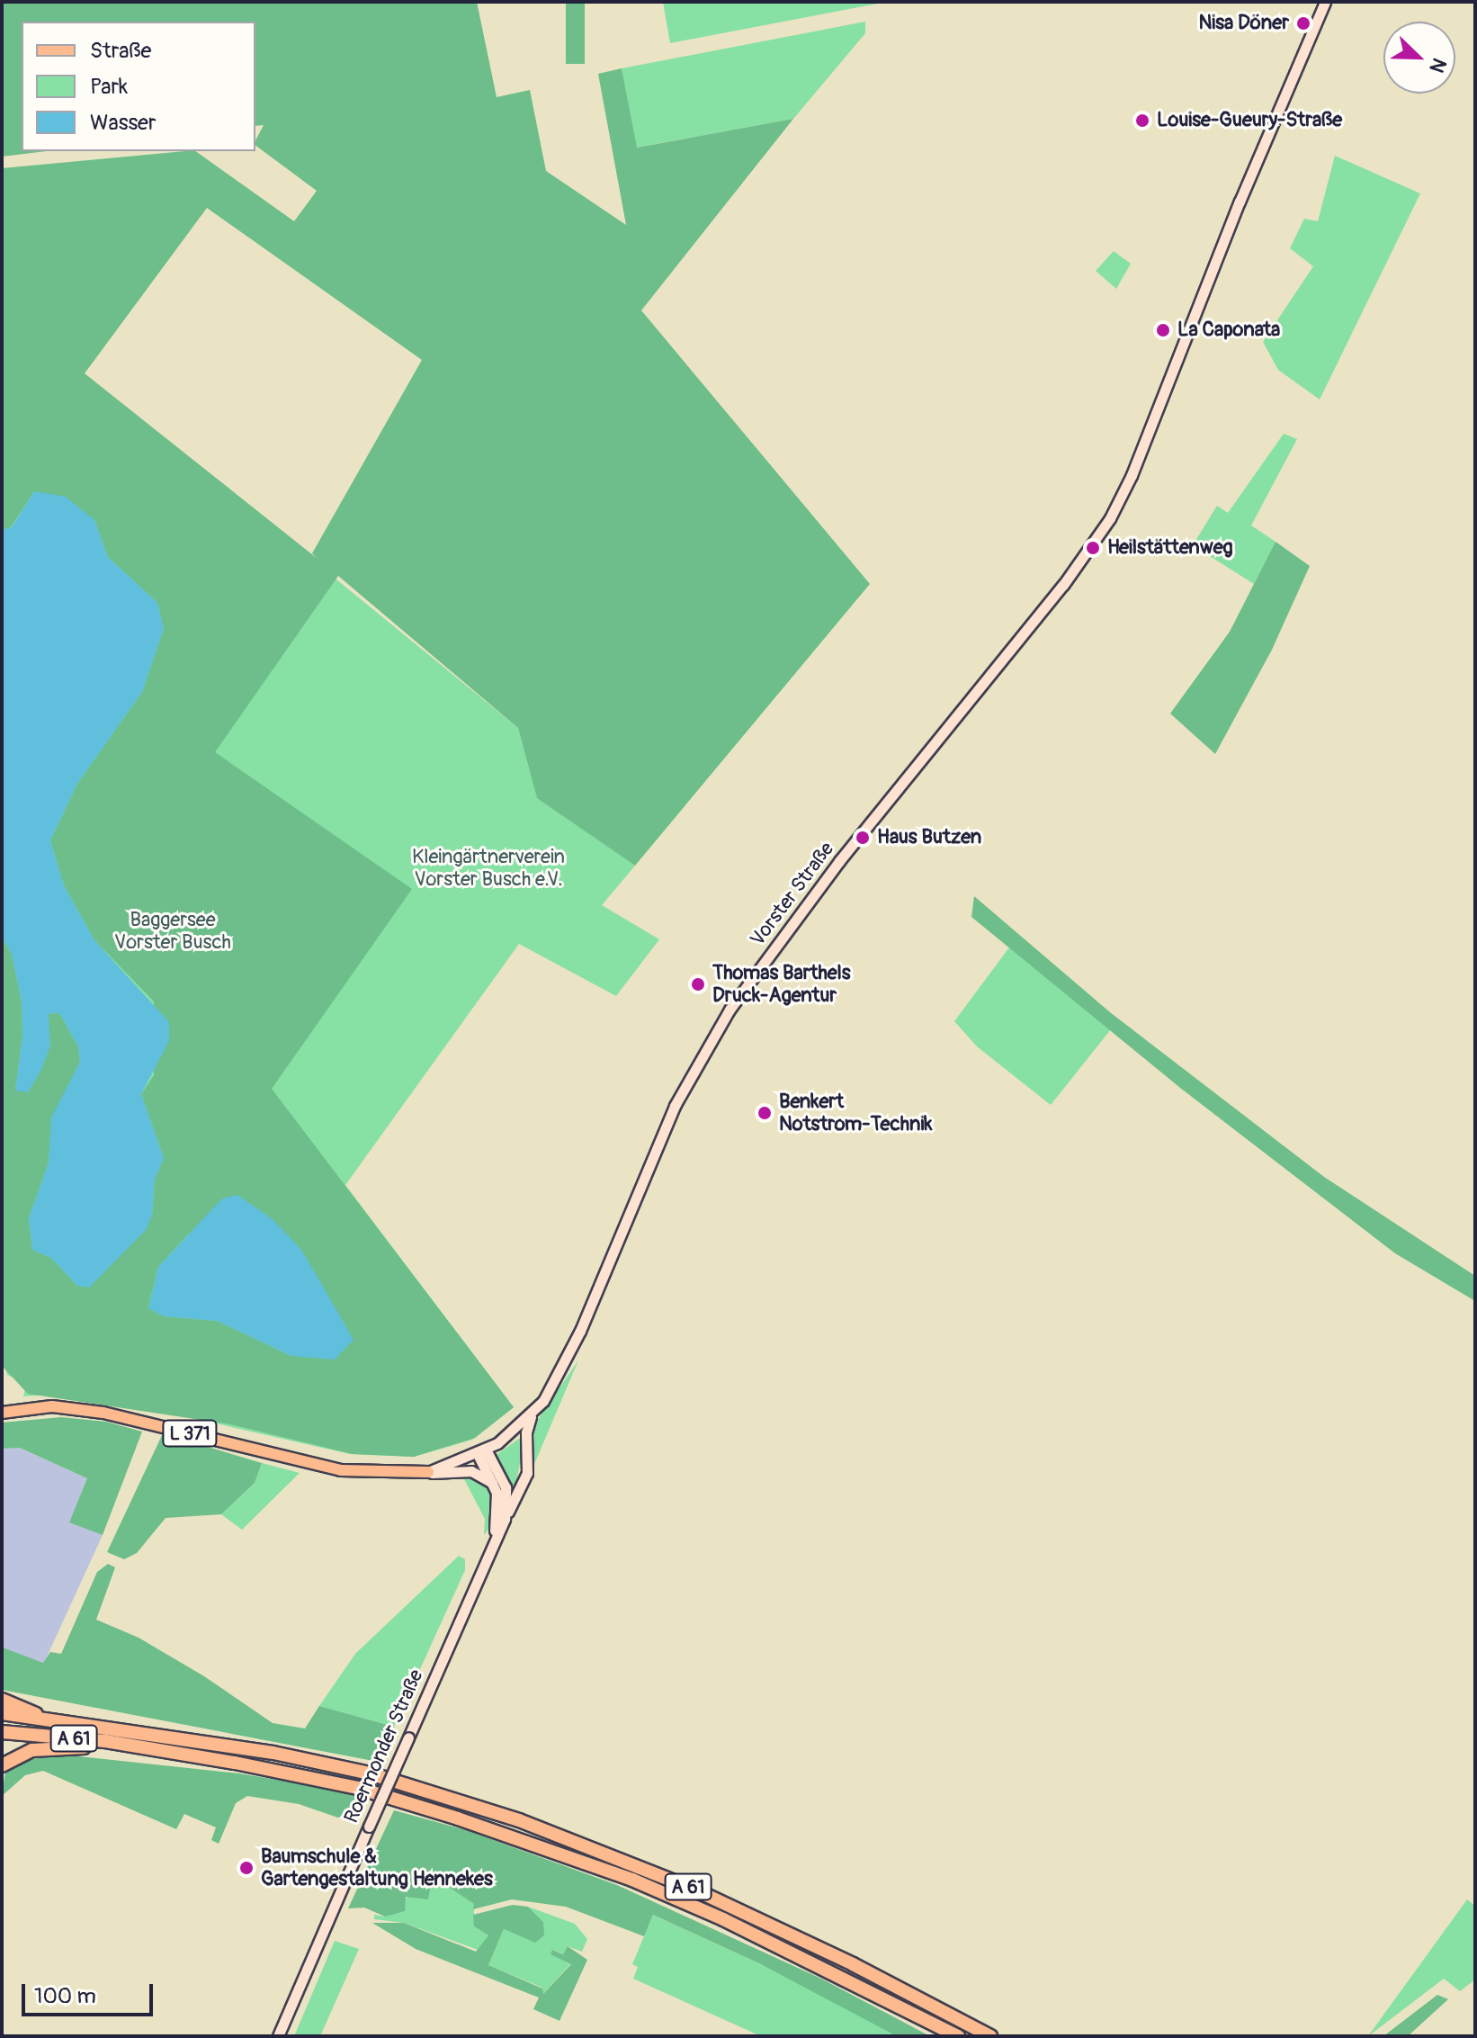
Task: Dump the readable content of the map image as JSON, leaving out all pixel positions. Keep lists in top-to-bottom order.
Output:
{
  "streets": {
    "highway": ["A 61"],
    "main road": ["Vorster Straße", "L 371", "Roermonder Straße"]
  },
  "crossings": [
    ["Vorster Straße", "L 371"],
    ["L 371", "Roermonder Straße"]
  ],
  "parks": ["Kleingärtnerverein Vorster Busch e.V.", "Baggersee Vorster Busch"],
  "places": [
    "Nisa Döner",
    "Louise-Gueury-Straße",
    "La Caponata",
    "Heilstättenweg",
    "Haus Butzen",
    "Thomas Barthels Druck-Agentur",
    "Benkert Notstrom-Technik",
    "Baumschule & Gartengestaltung Hennekes"
  ],
  "legend": ["Straße", "Park", "Wasser"],
  "scale_bar": "100 m",
  "north": "bottom right"
}
